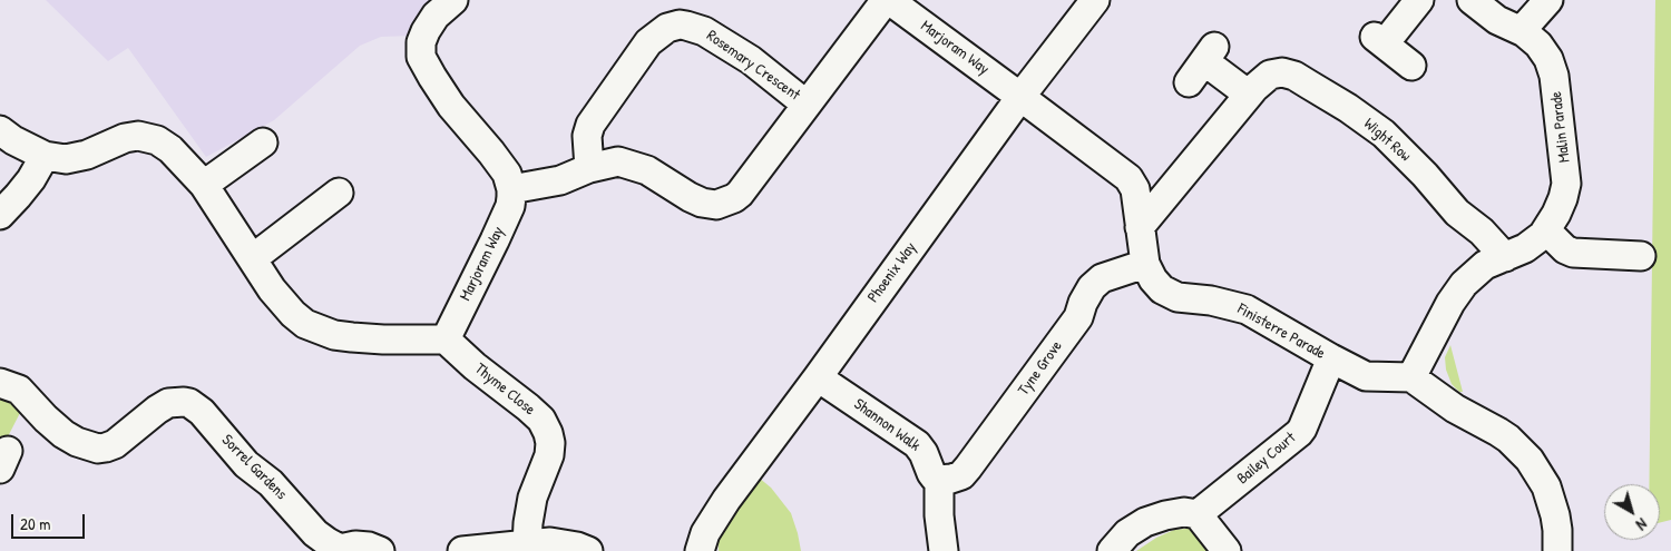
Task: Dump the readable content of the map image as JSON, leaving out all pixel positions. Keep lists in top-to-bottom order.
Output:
{
  "streets": {
    "street": [
      "Marjoram Way",
      "Rosemary Crescent",
      "Malin Parade",
      "Wight Row",
      "Phoenix Way",
      "Finisterre Parade",
      "Tyne Grove",
      "Thyme Close",
      "Shannon Walk",
      "Bailey Court",
      "Sorrel Gardens"
    ]
  },
  "crossings": [
    ["Marjoram Way", "Rosemary Crescent"],
    ["Marjoram Way", "Phoenix Way"],
    ["Marjoram Way", "Finisterre Parade"],
    ["Marjoram Way", "Thyme Close"],
    ["Malin Parade", "Wight Row"],
    ["Malin Parade", "Finisterre Parade"],
    ["Wight Row", "Finisterre Parade"],
    ["Phoenix Way", "Finisterre Parade"],
    ["Phoenix Way", "Shannon Walk"],
    ["Finisterre Parade", "Tyne Grove"],
    ["Finisterre Parade", "Bailey Court"],
    ["Tyne Grove", "Shannon Walk"]
  ],
  "scale_bar": "20 m",
  "north": "bottom right"
}
